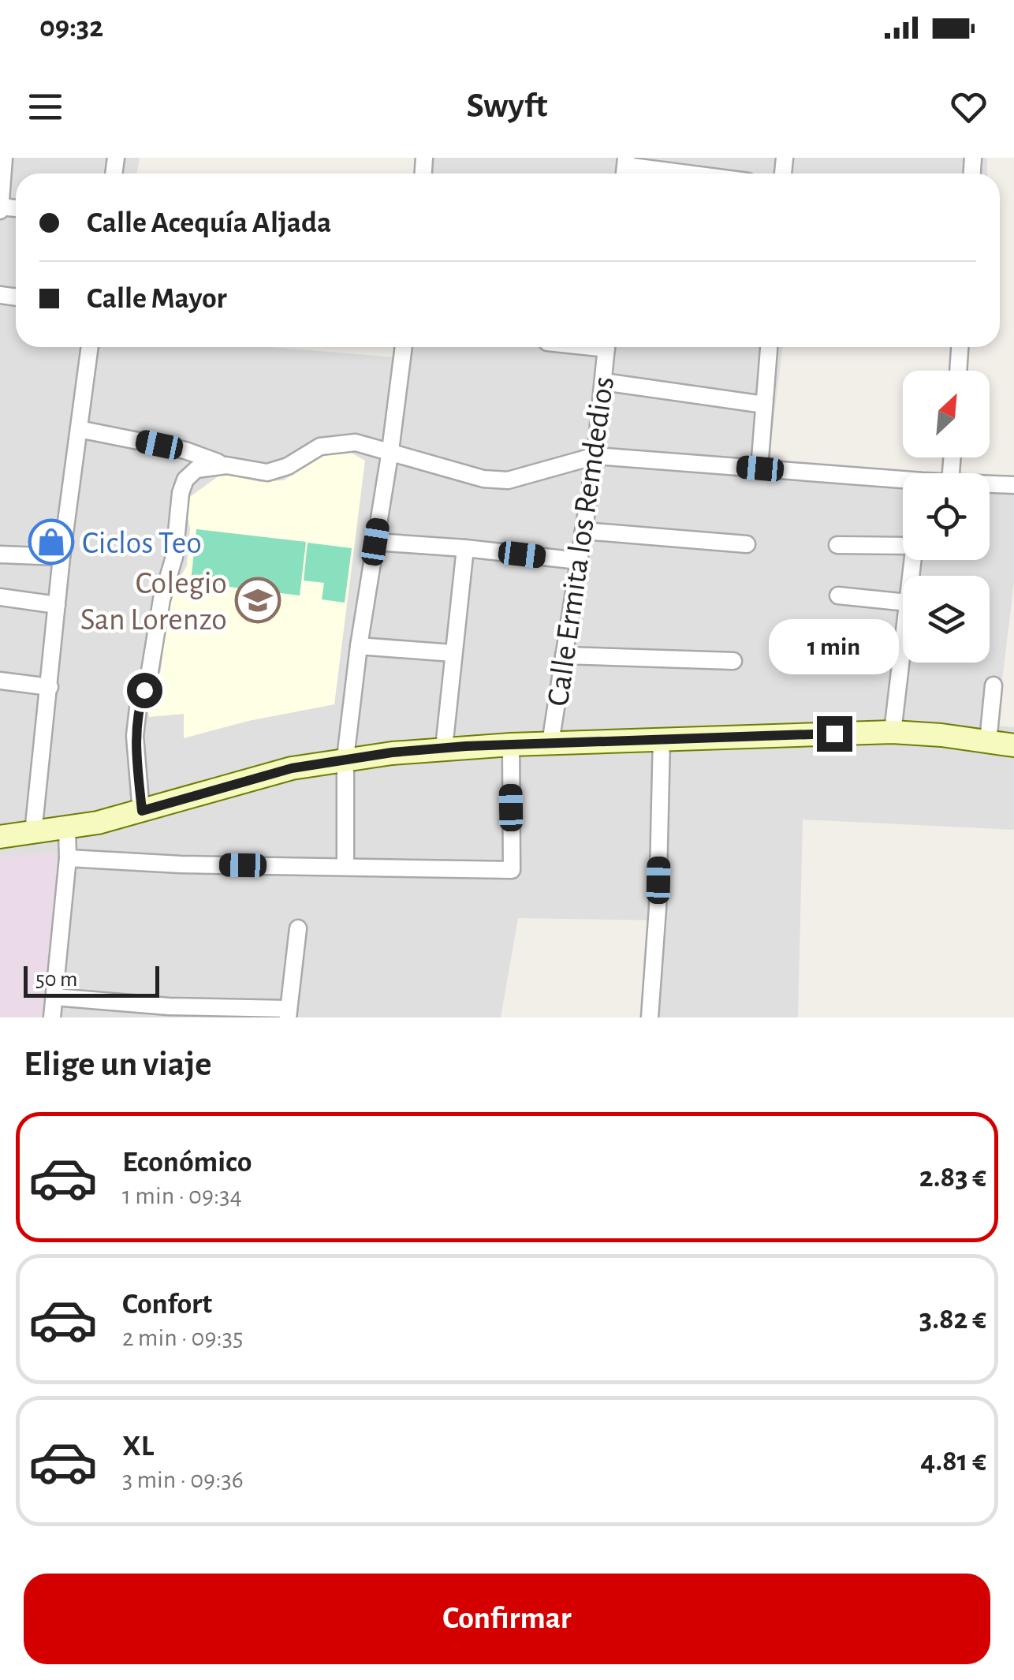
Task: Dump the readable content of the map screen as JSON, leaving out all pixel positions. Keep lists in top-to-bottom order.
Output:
{
  "streets": {
    "street": ["Calle Ermita los Remdedios"]
  },
  "places": {
    "shop": ["Ciclos Teo"],
    "school or university": ["Colegio San Lorenzo"]
  },
  "scale_bar": "50 m",
  "north": "top right",
  "page": {
    "status": "09:32",
    "header": "Swyft",
    "banner": ["Calle Acequía Aljada", "Calle Mayor"],
    "bubble": "1 min",
    "scale": "50 m",
    "heading": "Elige un viaje",
    "list": [
      {
        "name": "Económico",
        "note": "1 min · 09:34",
        "value": "2.83 €"
      },
      {
        "name": "Confort",
        "note": "2 min · 09:35",
        "value": "3.82 €"
      },
      {
        "name": "XL",
        "note": "3 min · 09:36",
        "value": "4.81 €"
      }
    ],
    "buttons": "Confirmar"
  }
}
